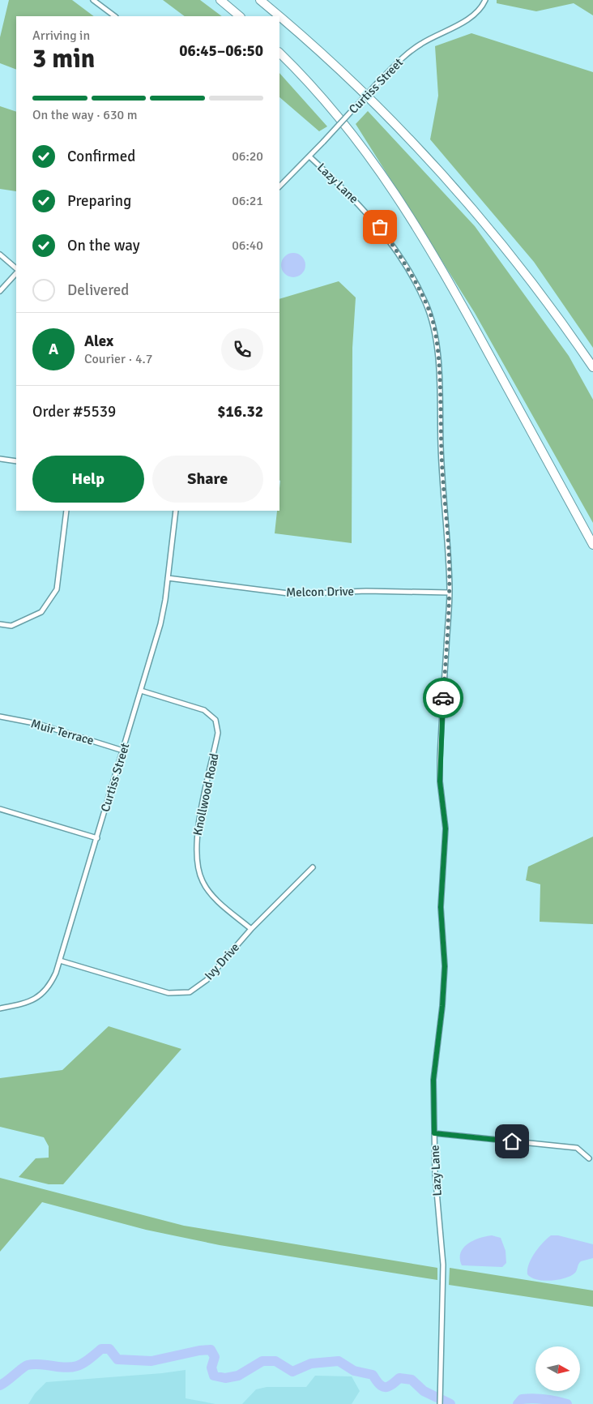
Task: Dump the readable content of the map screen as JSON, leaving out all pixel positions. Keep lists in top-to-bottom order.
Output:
{
  "streets": {
    "street": [
      "Curtiss Street",
      "Lazy Lane",
      "Melcon Drive",
      "Muir Terrace",
      "Knollwood Road",
      "Ivy Drive"
    ]
  },
  "crossings": [
    ["Curtiss Street", "Lazy Lane"],
    ["Curtiss Street", "Melcon Drive"],
    ["Curtiss Street", "Muir Terrace"],
    ["Curtiss Street", "Knollwood Road"],
    ["Curtiss Street", "Ivy Drive"],
    ["Lazy Lane", "Melcon Drive"],
    ["Knollwood Road", "Ivy Drive"]
  ],
  "north": "right",
  "page": {
    "heading": ["3 min", "Arriving in", "06:45–06:50"],
    "panel": [
      "Alex",
      "Courier · 4.7",
      "Order #5539",
      "$16.32"
    ],
    "bar": "On the way · 630 m",
    "list": [
      ["Confirmed", "06:20"],
      ["Preparing", "06:21"],
      ["On the way", "06:40"],
      "Delivered"
    ],
    "round": "A",
    "buttons": ["Help", "Share"]
  }
}
